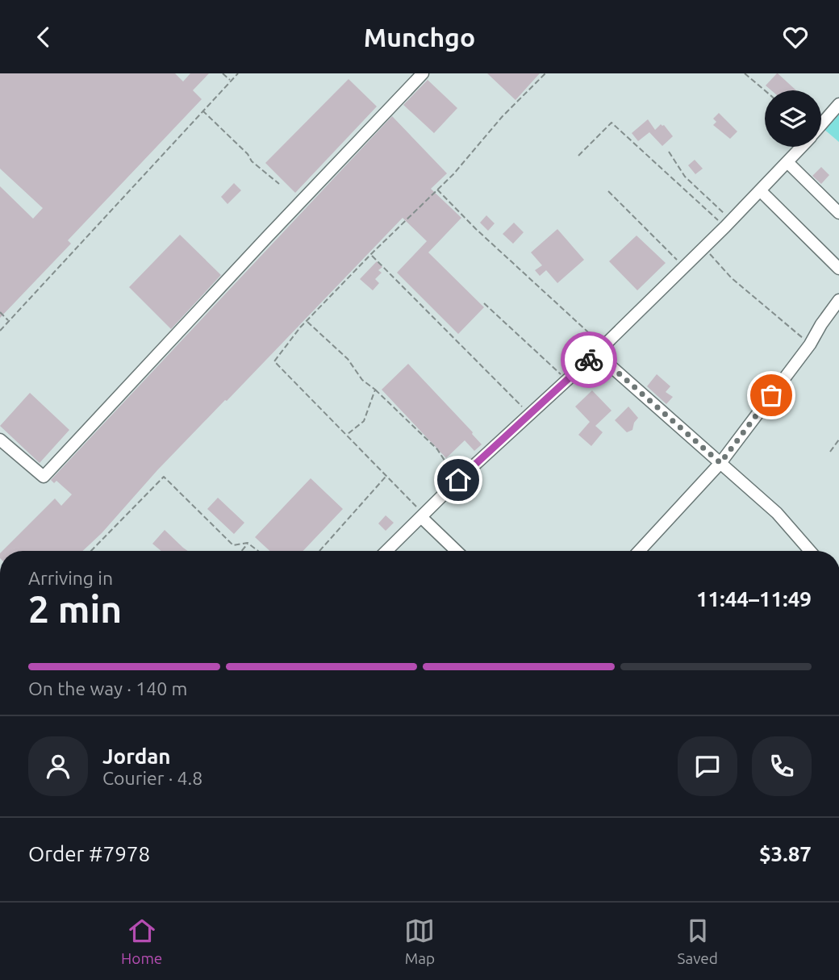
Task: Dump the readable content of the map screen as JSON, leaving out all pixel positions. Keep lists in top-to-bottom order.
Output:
{
  "page": {
    "header": "Munchgo",
    "heading": ["2 min", "Arriving in", "11:44–11:49"],
    "panel": [
      "Jordan",
      "Courier · 4.8",
      "Order #7978",
      "$3.87"
    ],
    "bar": "On the way · 140 m",
    "tabs": ["Home", "Map", "Saved"]
  }
}
